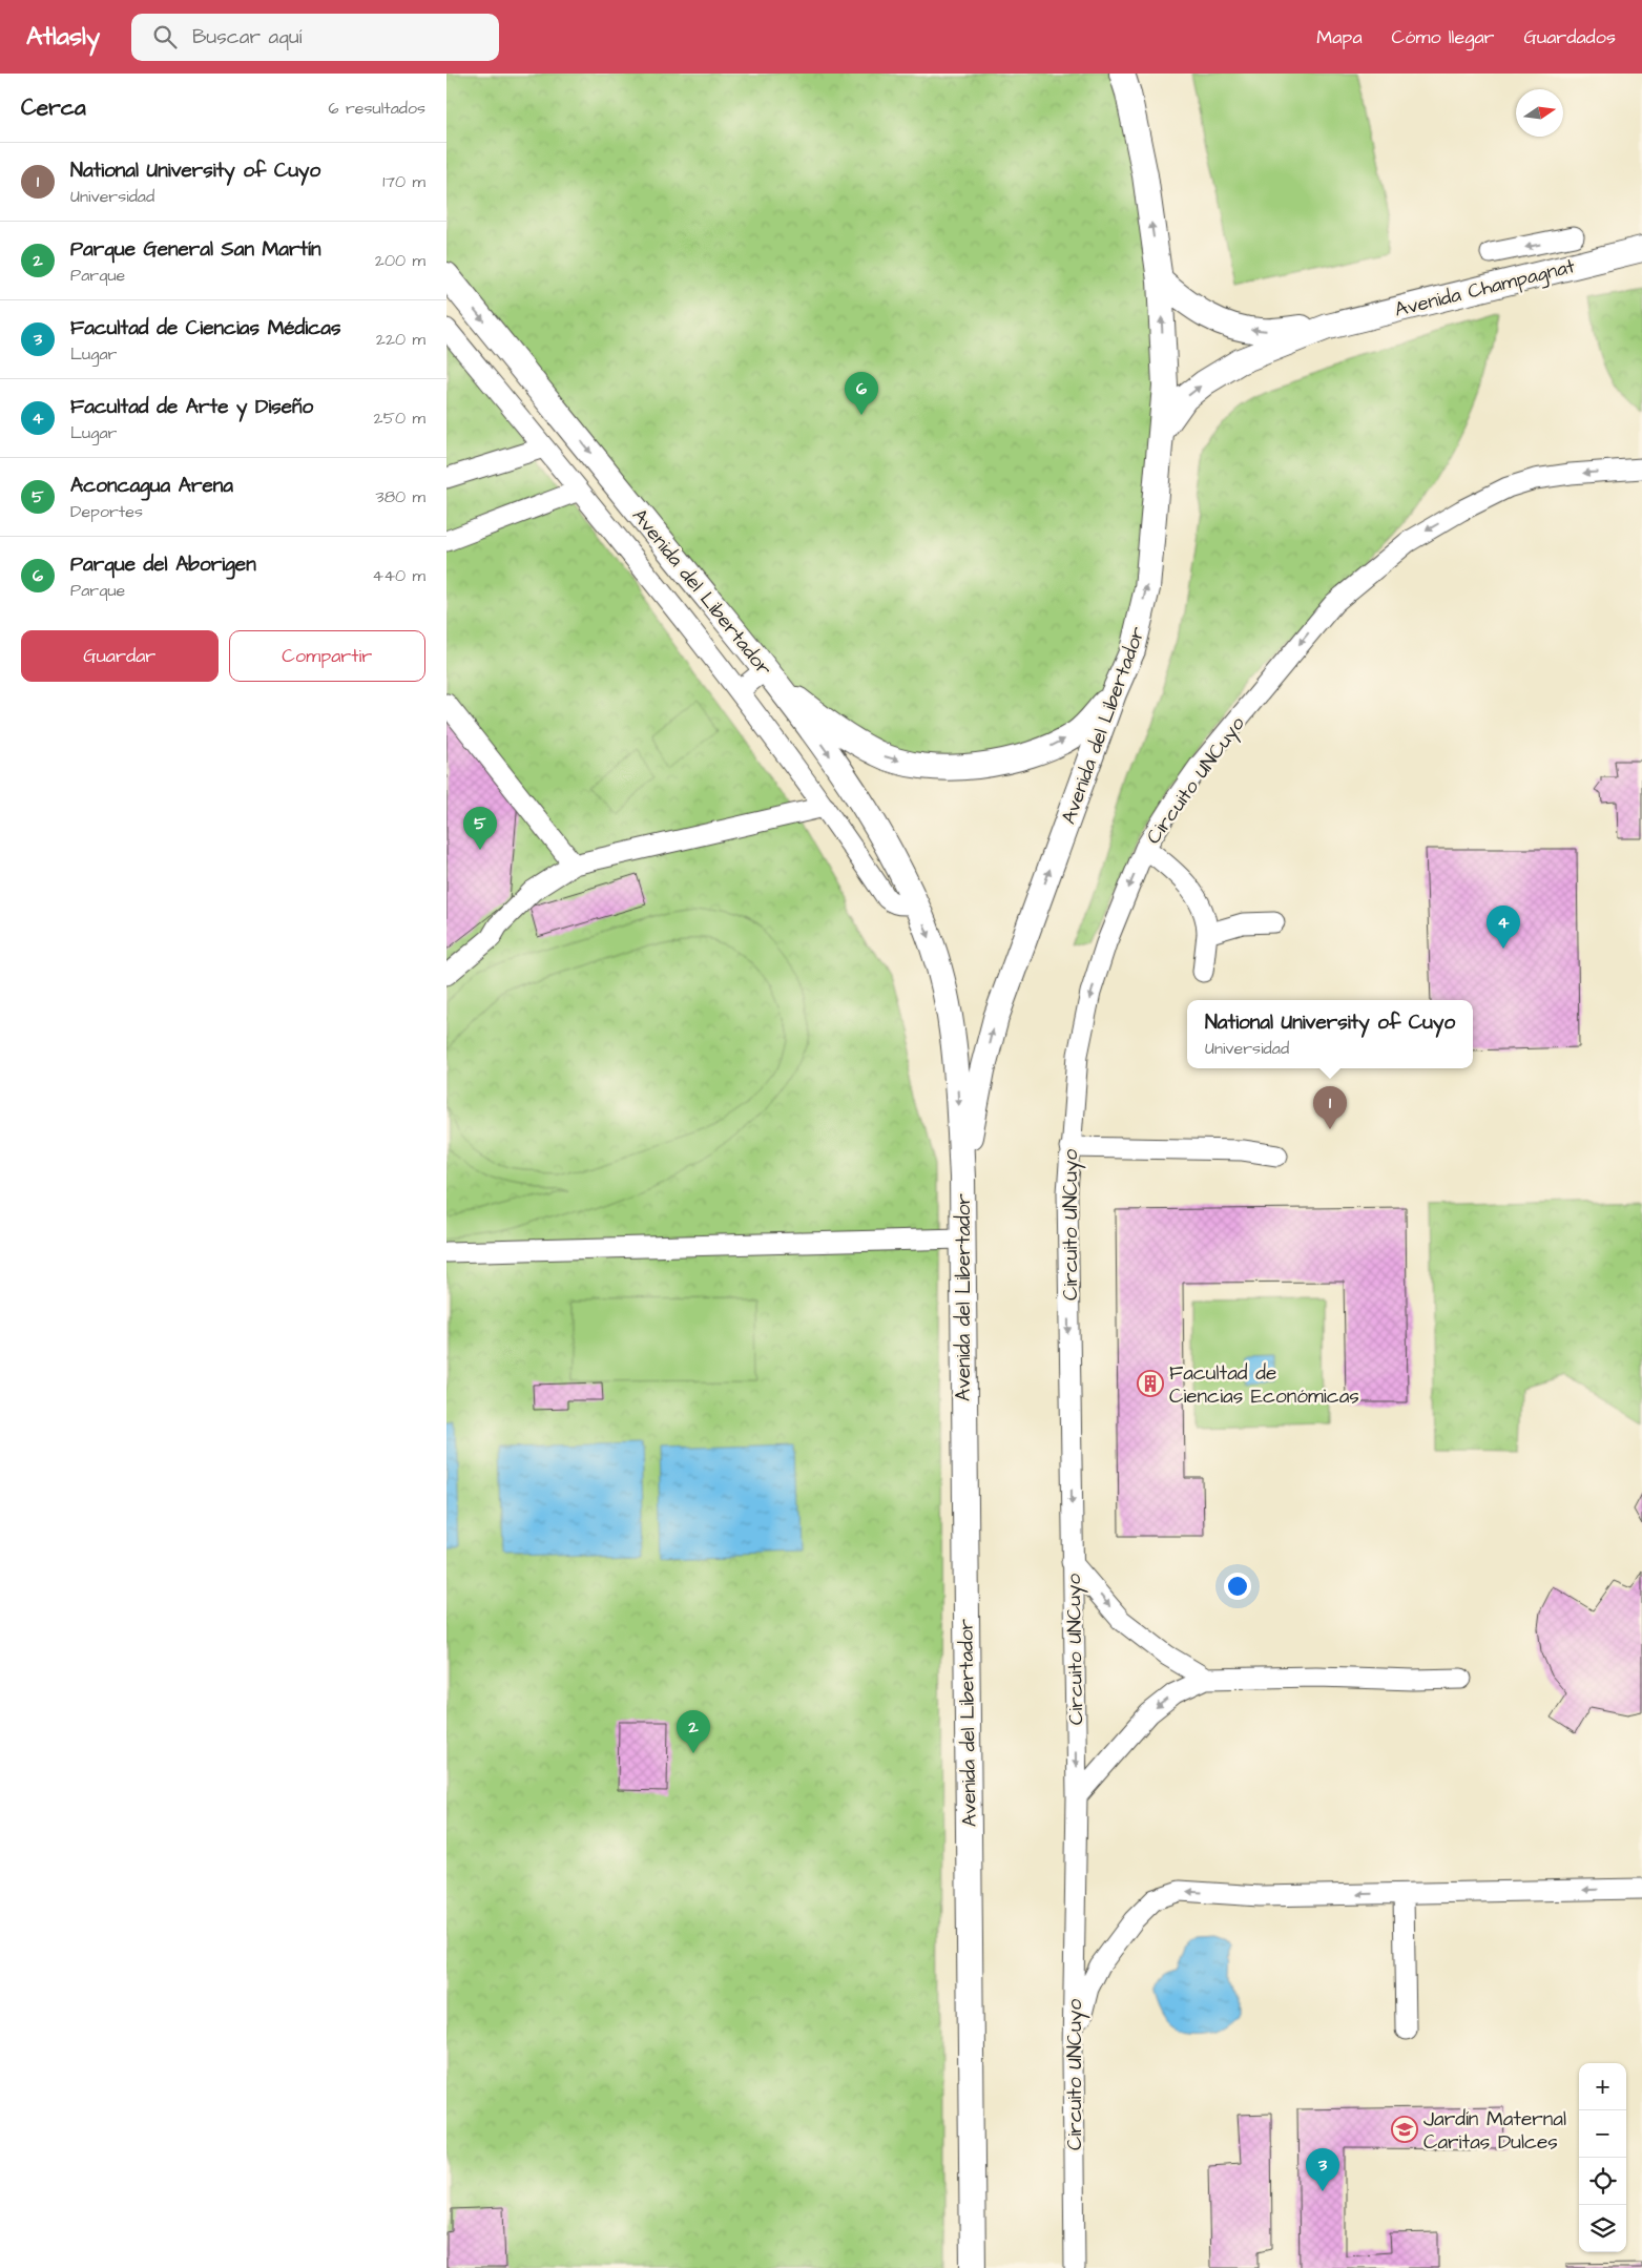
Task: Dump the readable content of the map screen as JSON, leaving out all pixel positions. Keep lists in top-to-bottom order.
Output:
{
  "streets": {
    "main road": ["Avenida Champagnat", "Avenida del Libertador"],
    "street": ["Circuito UNCuyo"]
  },
  "crossings": [
    ["Avenida Champagnat", "Avenida del Libertador"]
  ],
  "one_way": ["Circuito UNCuyo"],
  "places": {
    "building": ["Facultad de Ciencias Económicas"],
    "school or university": ["Jardín Maternal Caritas Dulces"]
  },
  "north": "right",
  "page": {
    "header": "Atlasly",
    "search": "Buscar aquí",
    "nav": ["Mapa", "Cómo llegar", "Guardados"],
    "heading": ["Cerca", "6 resultados"],
    "list": [
      {
        "mark": "1",
        "name": "National University of Cuyo",
        "note": "Universidad",
        "value": "170 m"
      },
      {
        "mark": "2",
        "name": "Parque General San Martín",
        "note": "Parque",
        "value": "200 m"
      },
      {
        "mark": "3",
        "name": "Facultad de Ciencias Médicas",
        "note": "Lugar",
        "value": "220 m"
      },
      {
        "mark": "4",
        "name": "Facultad de Arte y Diseño",
        "note": "Lugar",
        "value": "250 m"
      },
      {
        "mark": "5",
        "name": "Aconcagua Arena",
        "note": "Deportes",
        "value": "380 m"
      },
      {
        "mark": "6",
        "name": "Parque del Aborigen",
        "note": "Parque",
        "value": "440 m"
      }
    ],
    "pins": [
      "6",
      "5",
      "4",
      "1",
      "2",
      "3"
    ],
    "buttons": ["Guardar", "Compartir"],
    "popup": ["National University of Cuyo", "Universidad"],
    "map_buttons": ["+", "−"]
  }
}
